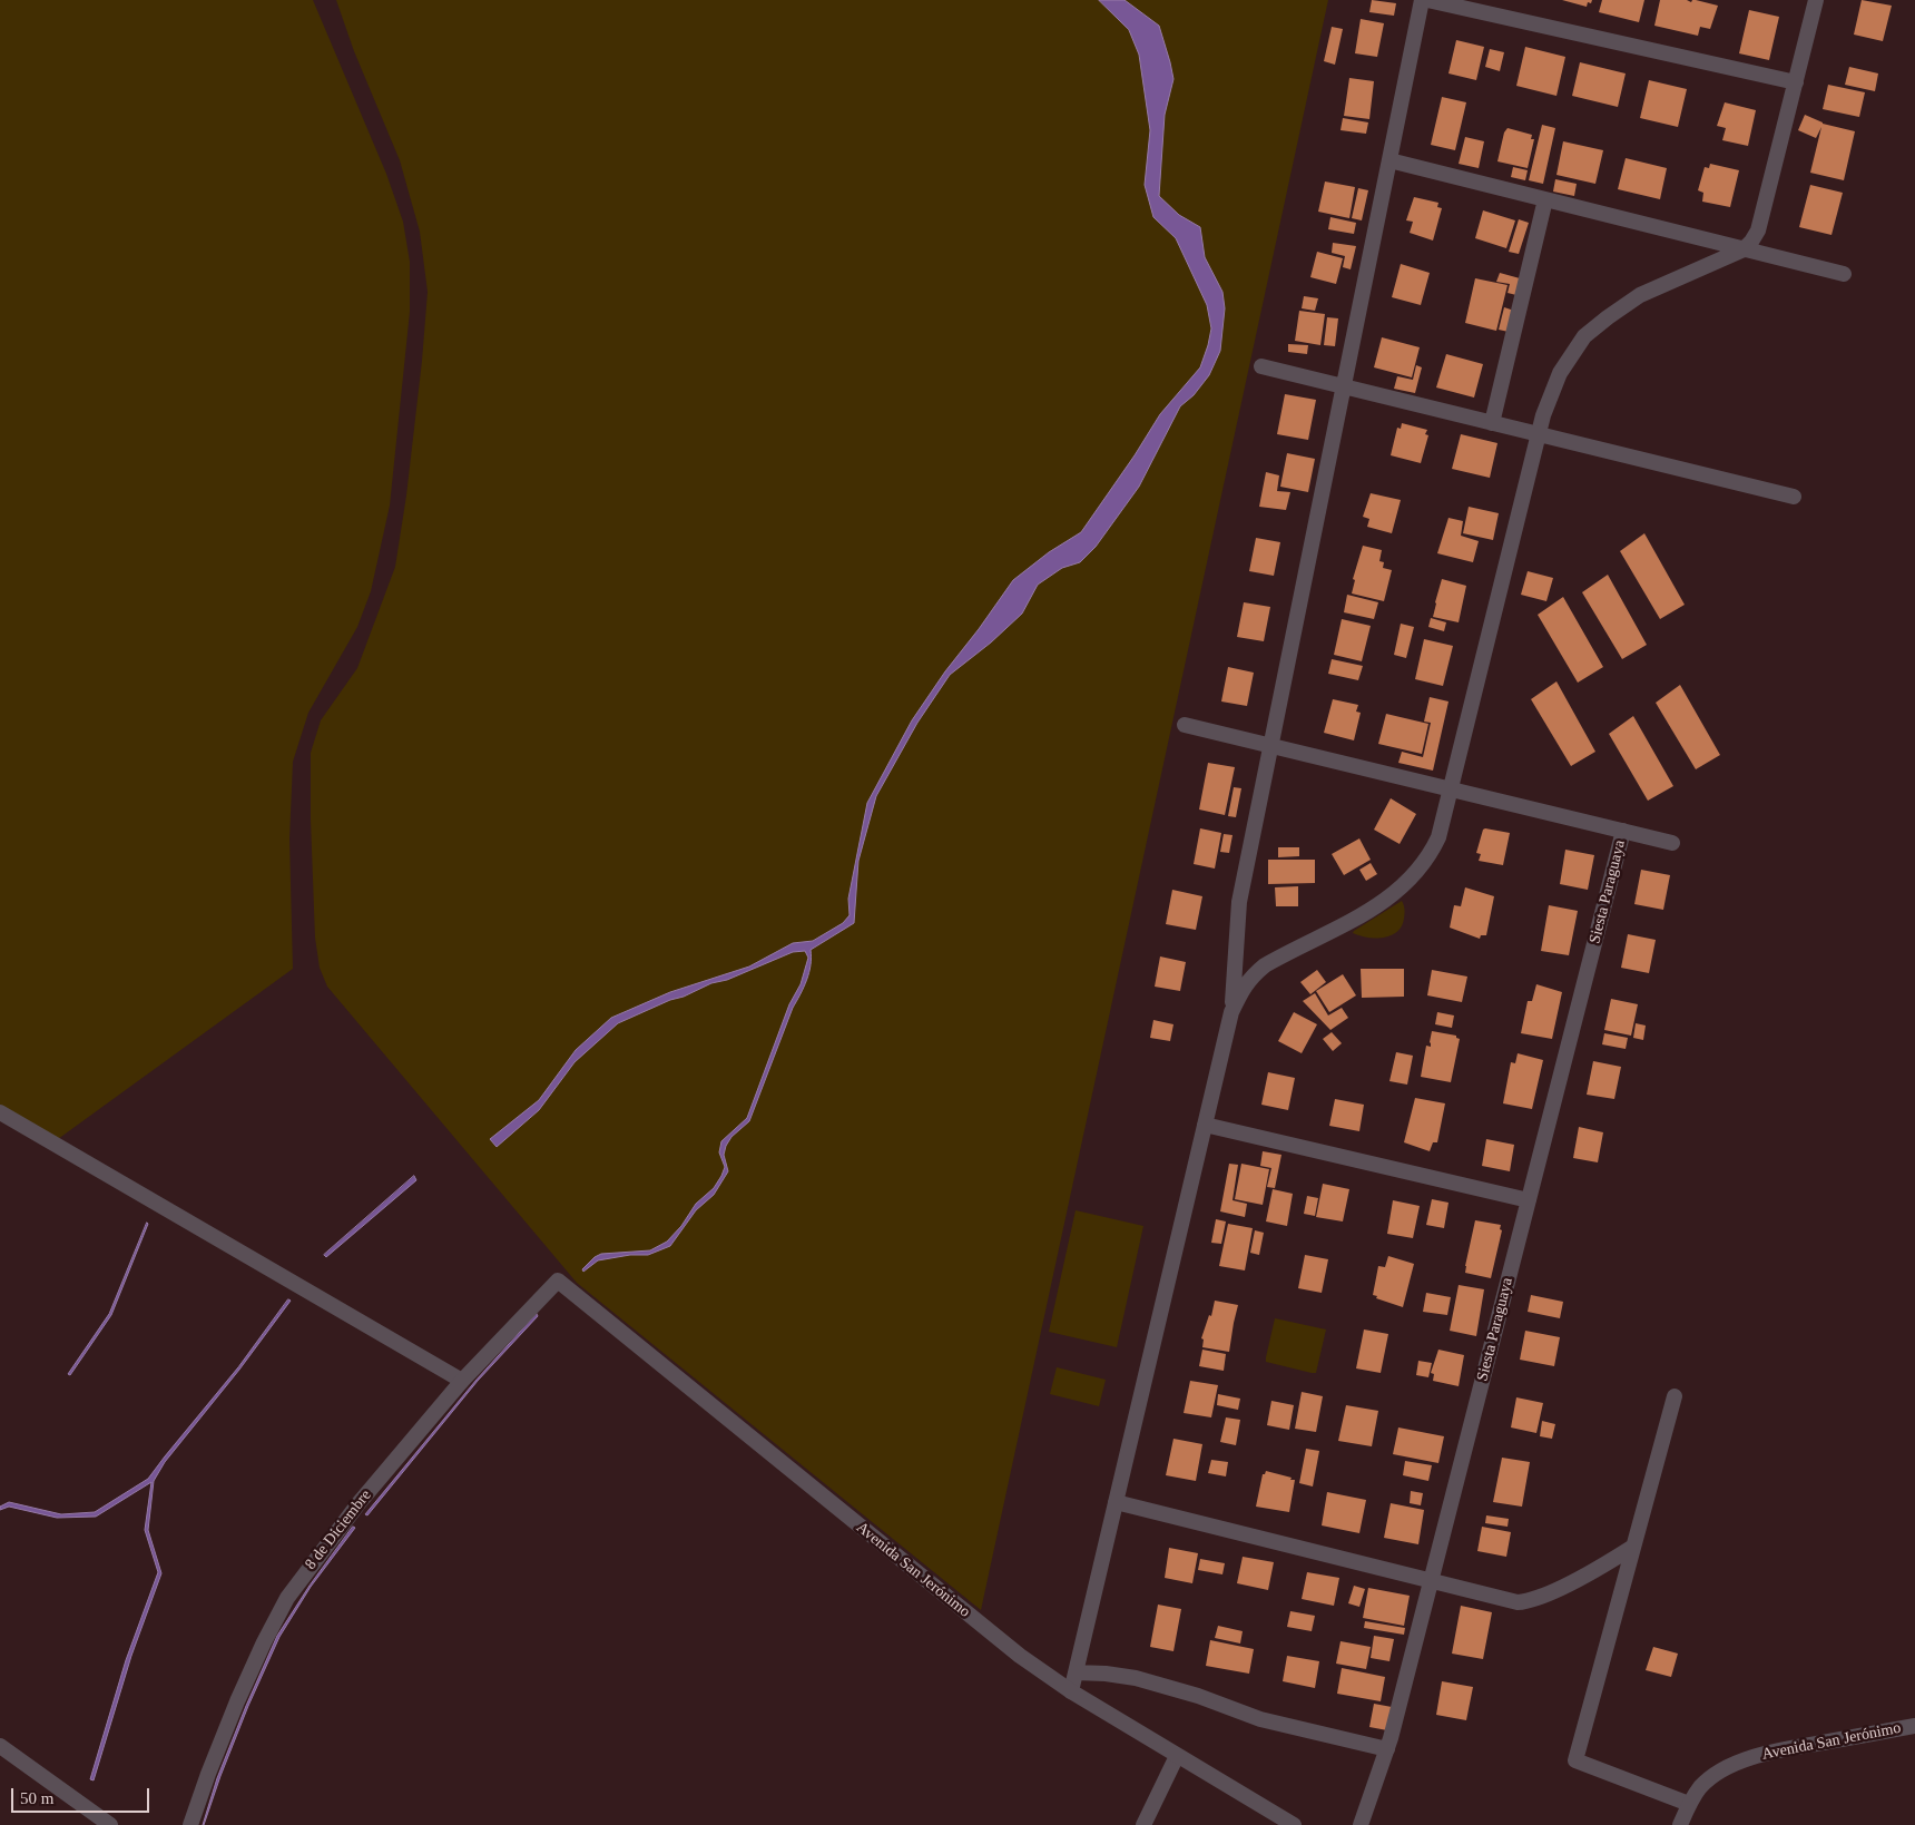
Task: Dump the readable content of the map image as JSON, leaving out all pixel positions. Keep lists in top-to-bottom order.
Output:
{
  "streets": {
    "street": ["Siesta Paraguaya", "8 de Diciembre", "Avenida San Jerónimo"]
  },
  "crossings": [
    ["8 de Diciembre", "Avenida San Jerónimo"]
  ],
  "scale_bar": "50 m"
}
